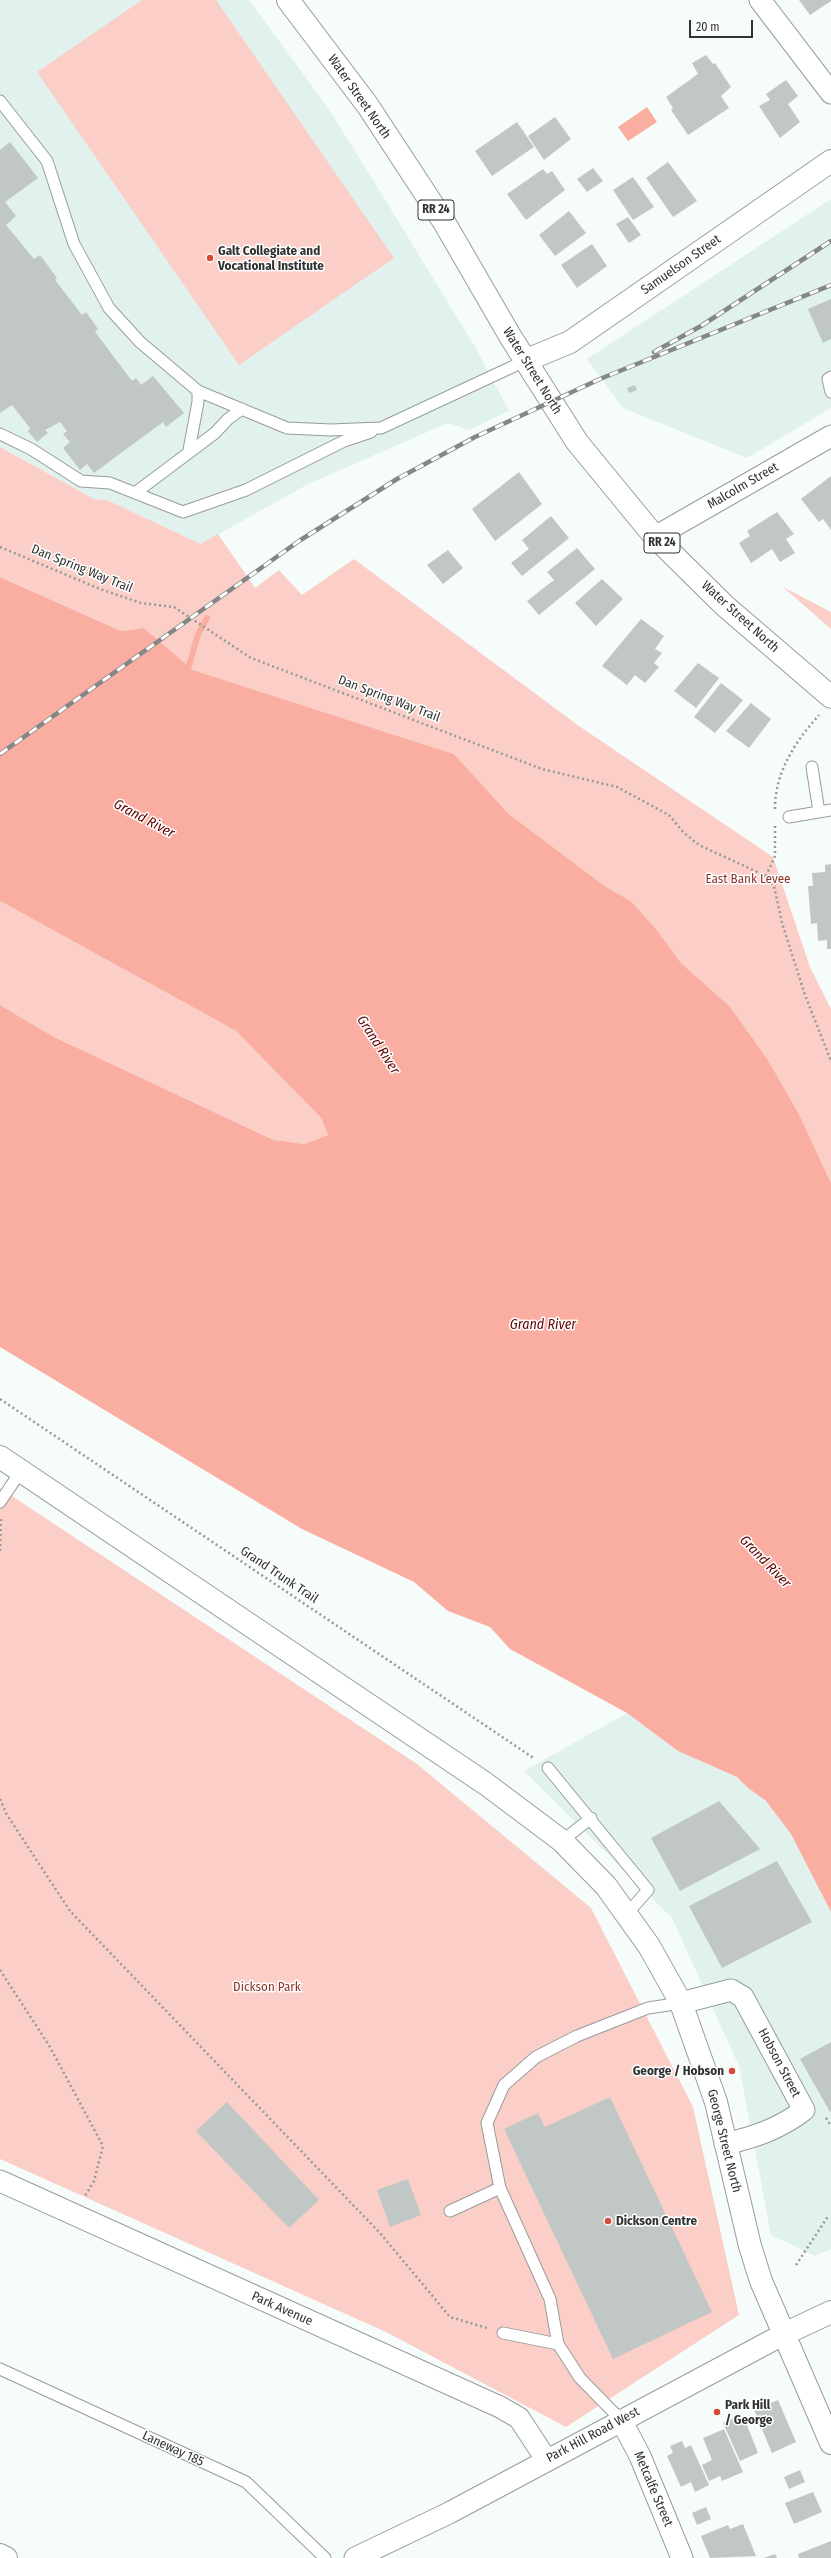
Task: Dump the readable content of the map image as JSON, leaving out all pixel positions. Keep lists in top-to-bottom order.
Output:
{
  "streets": {
    "main road": [
      "Water Street North",
      "RR 24",
      "Samuelson Street",
      "George Street North",
      "Park Hill Road West"
    ],
    "street": [
      "Malcolm Street",
      "Hobson Street",
      "Park Avenue",
      "Metcalfe Street"
    ],
    "lane": ["Laneway 185"],
    "path": ["Dan Spring Way Trail", "Grand Trunk Trail"]
  },
  "crossings": [
    ["Water Street North", "Samuelson Street"],
    ["Water Street North", "Malcolm Street"],
    ["Hobson Street", "George Street North"],
    ["George Street North", "Park Hill Road West"],
    ["Park Avenue", "Park Hill Road West"],
    ["Park Hill Road West", "Metcalfe Street"]
  ],
  "water": ["Grand River"],
  "parks": ["East Bank Levee", "Dickson Park"],
  "places": [
    "Galt Collegiate and Vocational Institute",
    "George / Hobson",
    "Dickson Centre",
    "Park Hill / George"
  ],
  "scale_bar": "20 m"
}
